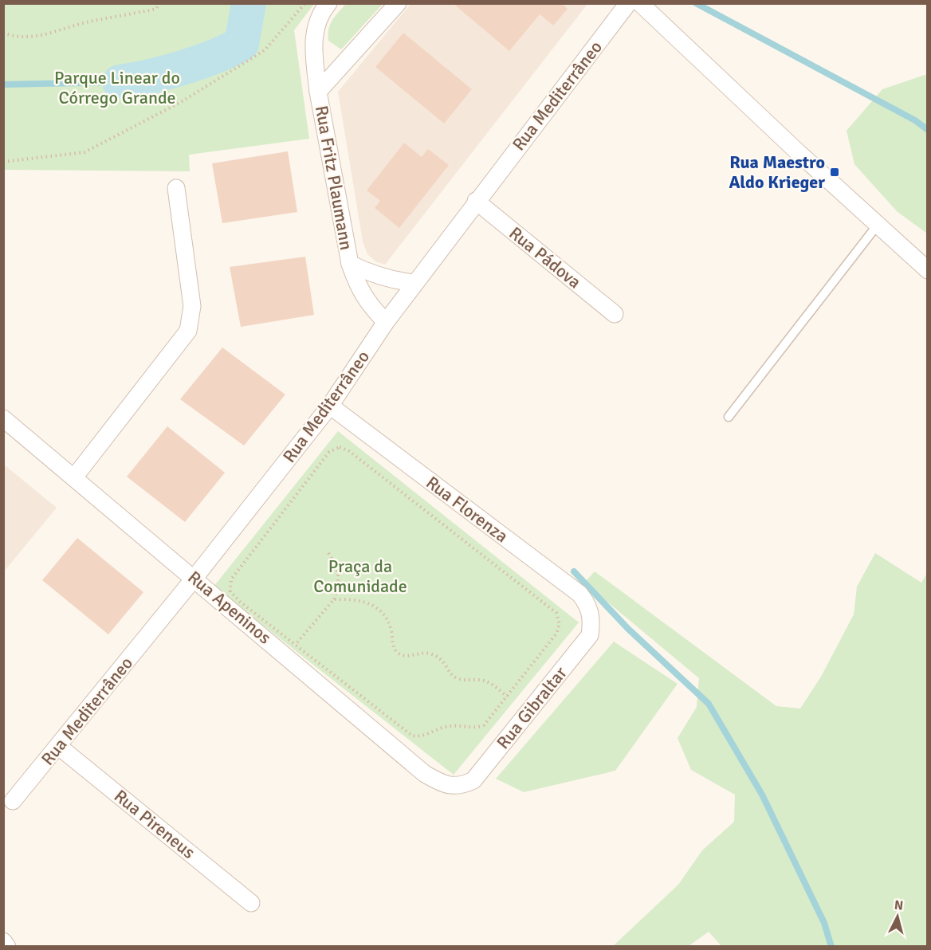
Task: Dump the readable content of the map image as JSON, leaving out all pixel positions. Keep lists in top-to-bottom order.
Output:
{
  "streets": {
    "street": [
      "Rua Mediterrâneo",
      "Rua Fritz Plaumann",
      "Rua Pádova",
      "Rua Florenza",
      "Rua Apeninos",
      "Rua Gibraltar",
      "Rua Pireneus"
    ]
  },
  "crossings": [
    ["Rua Mediterrâneo", "Rua Fritz Plaumann"],
    ["Rua Mediterrâneo", "Rua Pádova"],
    ["Rua Mediterrâneo", "Rua Florenza"],
    ["Rua Mediterrâneo", "Rua Apeninos"],
    ["Rua Mediterrâneo", "Rua Pireneus"],
    ["Rua Florenza", "Rua Gibraltar"],
    ["Rua Apeninos", "Rua Gibraltar"]
  ],
  "parks": ["Parque Linear do Córrego Grande", "Praça da Comunidade"],
  "places": {
    "transit": ["Rua Maestro Aldo Krieger"]
  },
  "north": "top"
}
